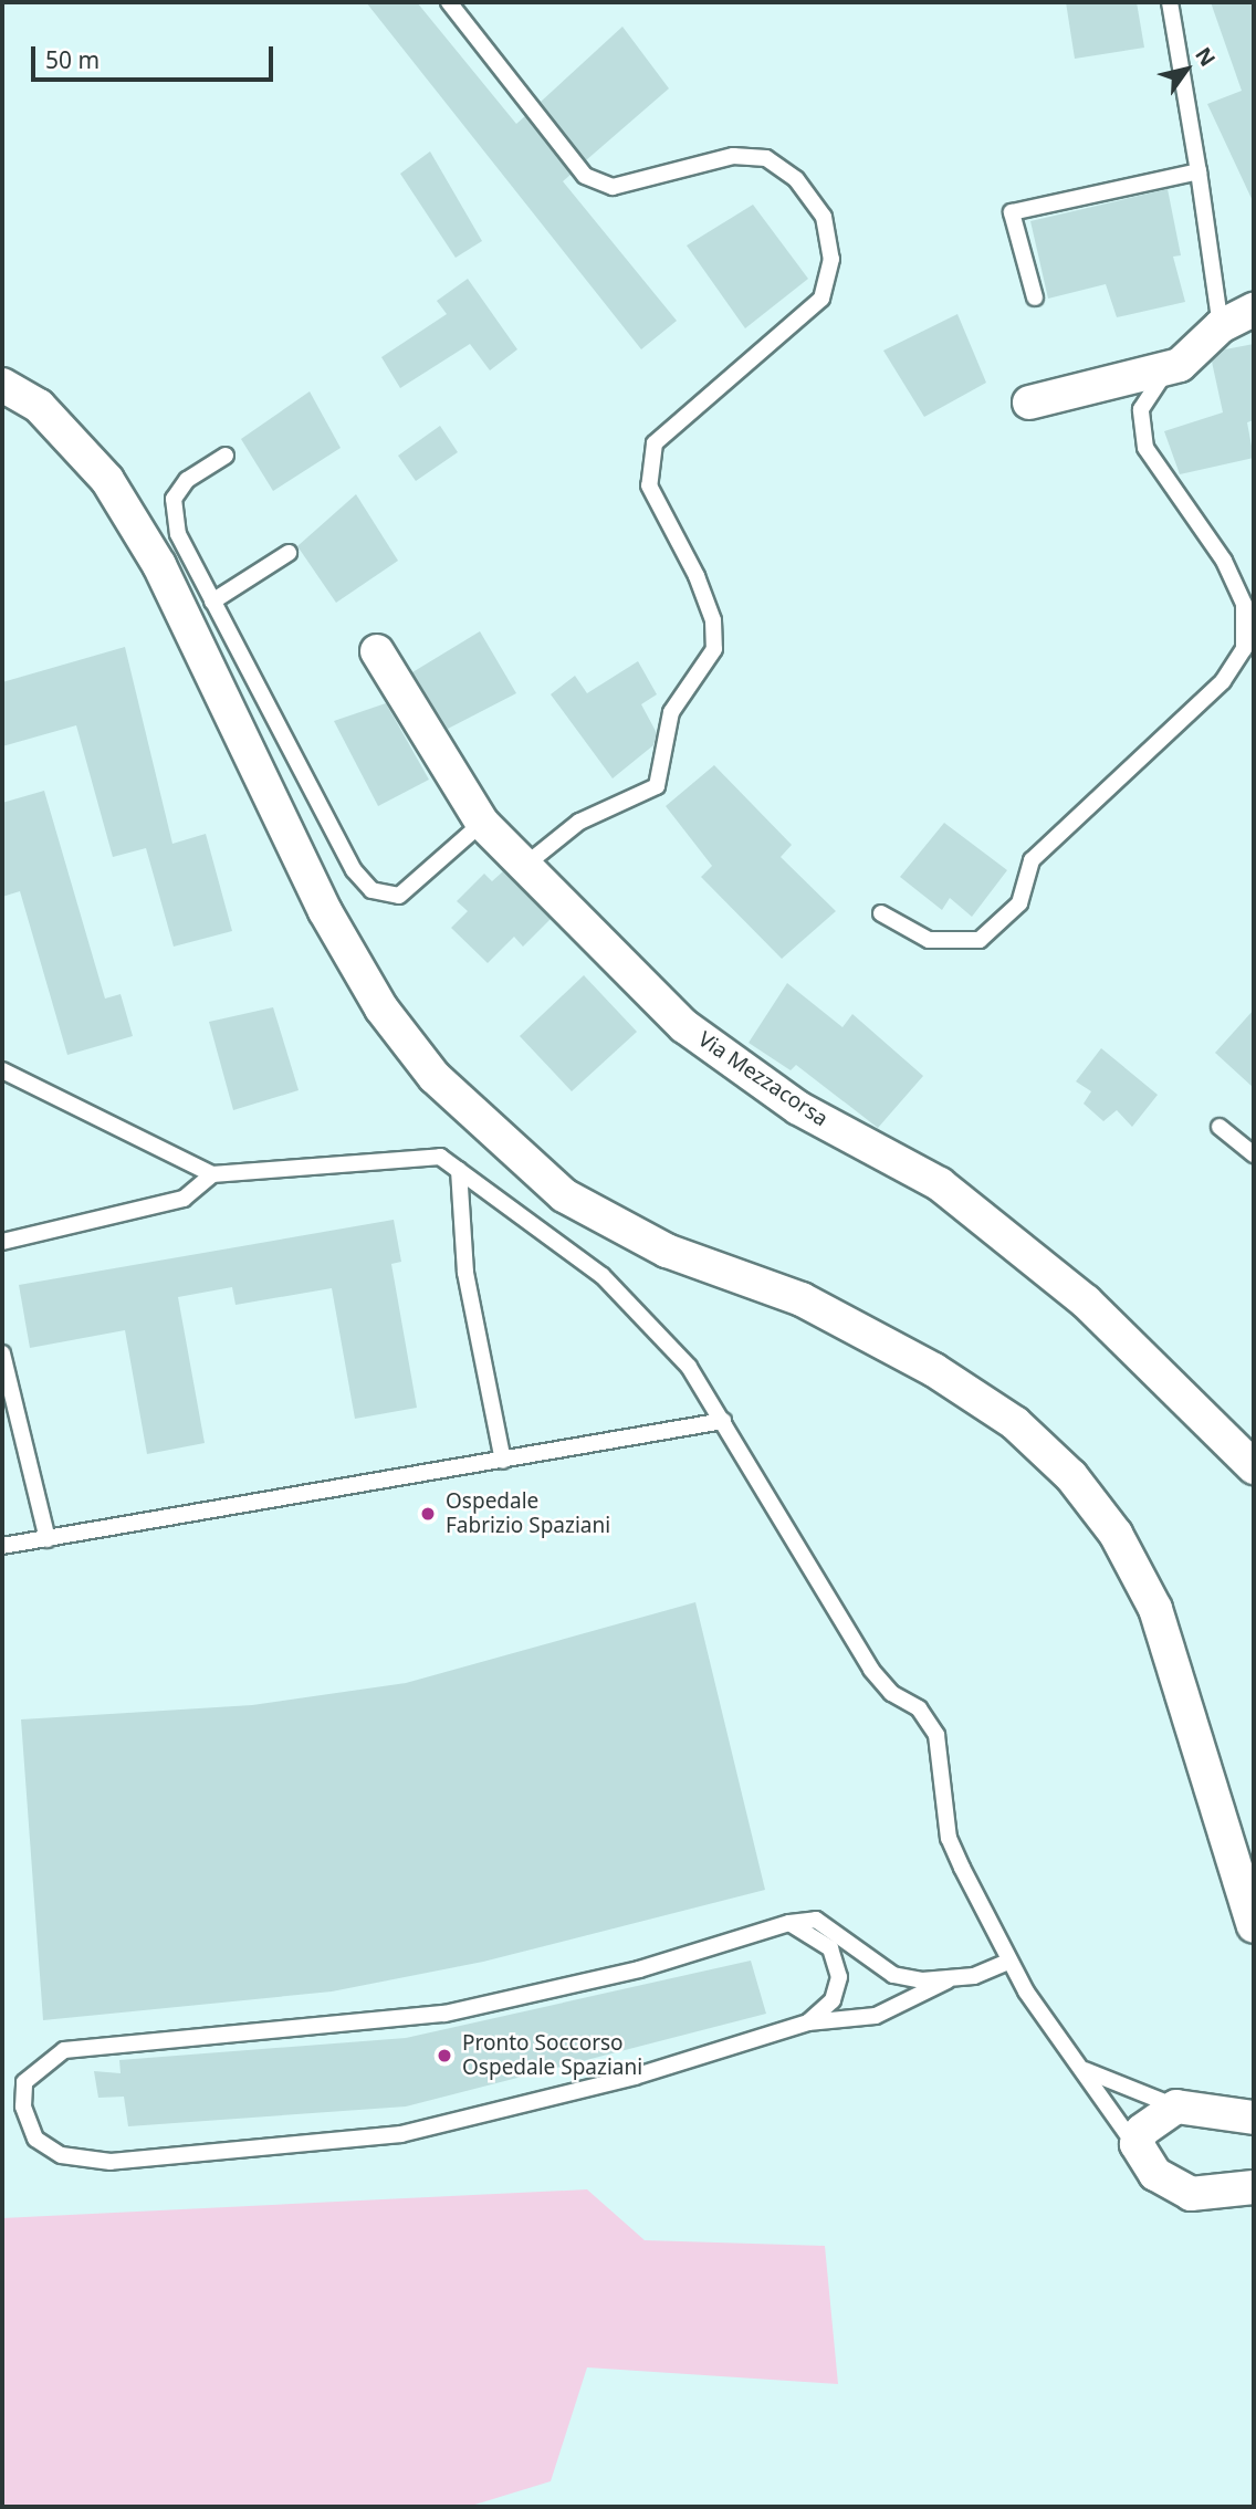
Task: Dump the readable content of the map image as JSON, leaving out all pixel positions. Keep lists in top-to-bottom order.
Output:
{
  "streets": {
    "street": ["Via Mezzacorsa"]
  },
  "places": ["Ospedale Fabrizio Spaziani", "Pronto Soccorso Ospedale Spaziani"],
  "scale_bar": "50 m",
  "north": "top right"
}
